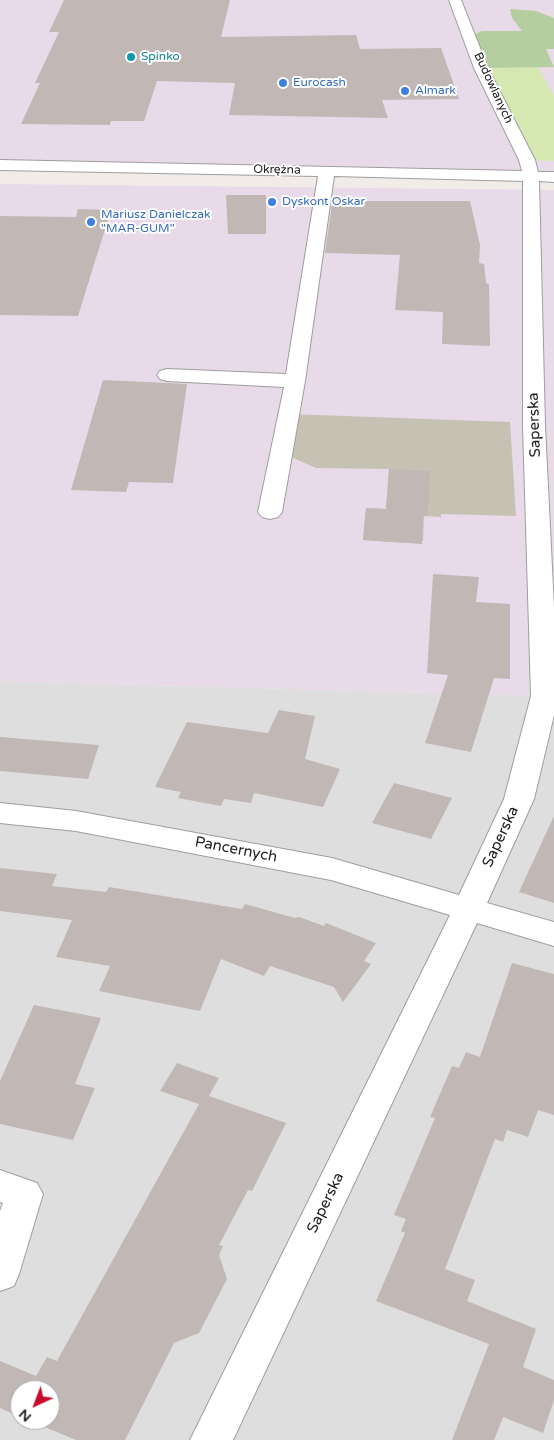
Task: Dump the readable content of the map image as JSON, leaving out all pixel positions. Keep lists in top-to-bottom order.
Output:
{
  "streets": {
    "street": [
      "Budowlanych",
      "Okrężna",
      "Saperska",
      "Pancernych"
    ]
  },
  "crossings": [
    ["Budowlanych", "Okrężna"],
    ["Budowlanych", "Saperska"],
    ["Okrężna", "Saperska"],
    ["Saperska", "Pancernych"]
  ],
  "places": [
    "Spinko",
    "Eurocash",
    "Almark",
    "Dyskont Oskar",
    "Mariusz Danielczak \"MAR-GUM\""
  ],
  "north": "bottom left"
}
